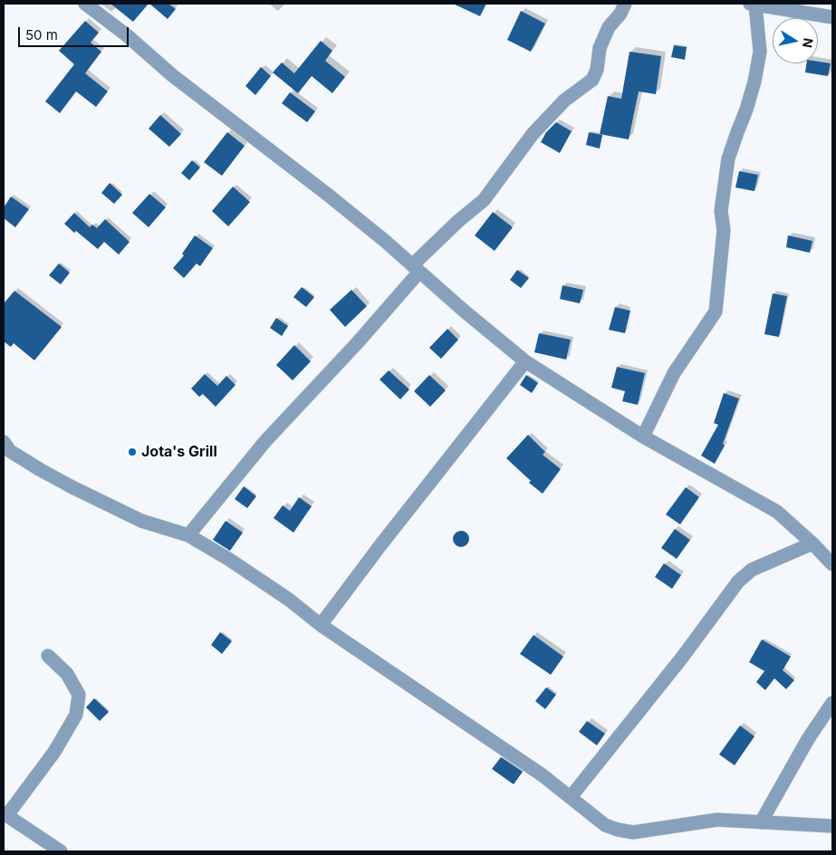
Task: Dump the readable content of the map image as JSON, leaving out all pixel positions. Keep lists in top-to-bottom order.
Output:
{
  "places": ["Jota's Grill"],
  "scale_bar": "50 m",
  "north": "right"
}
